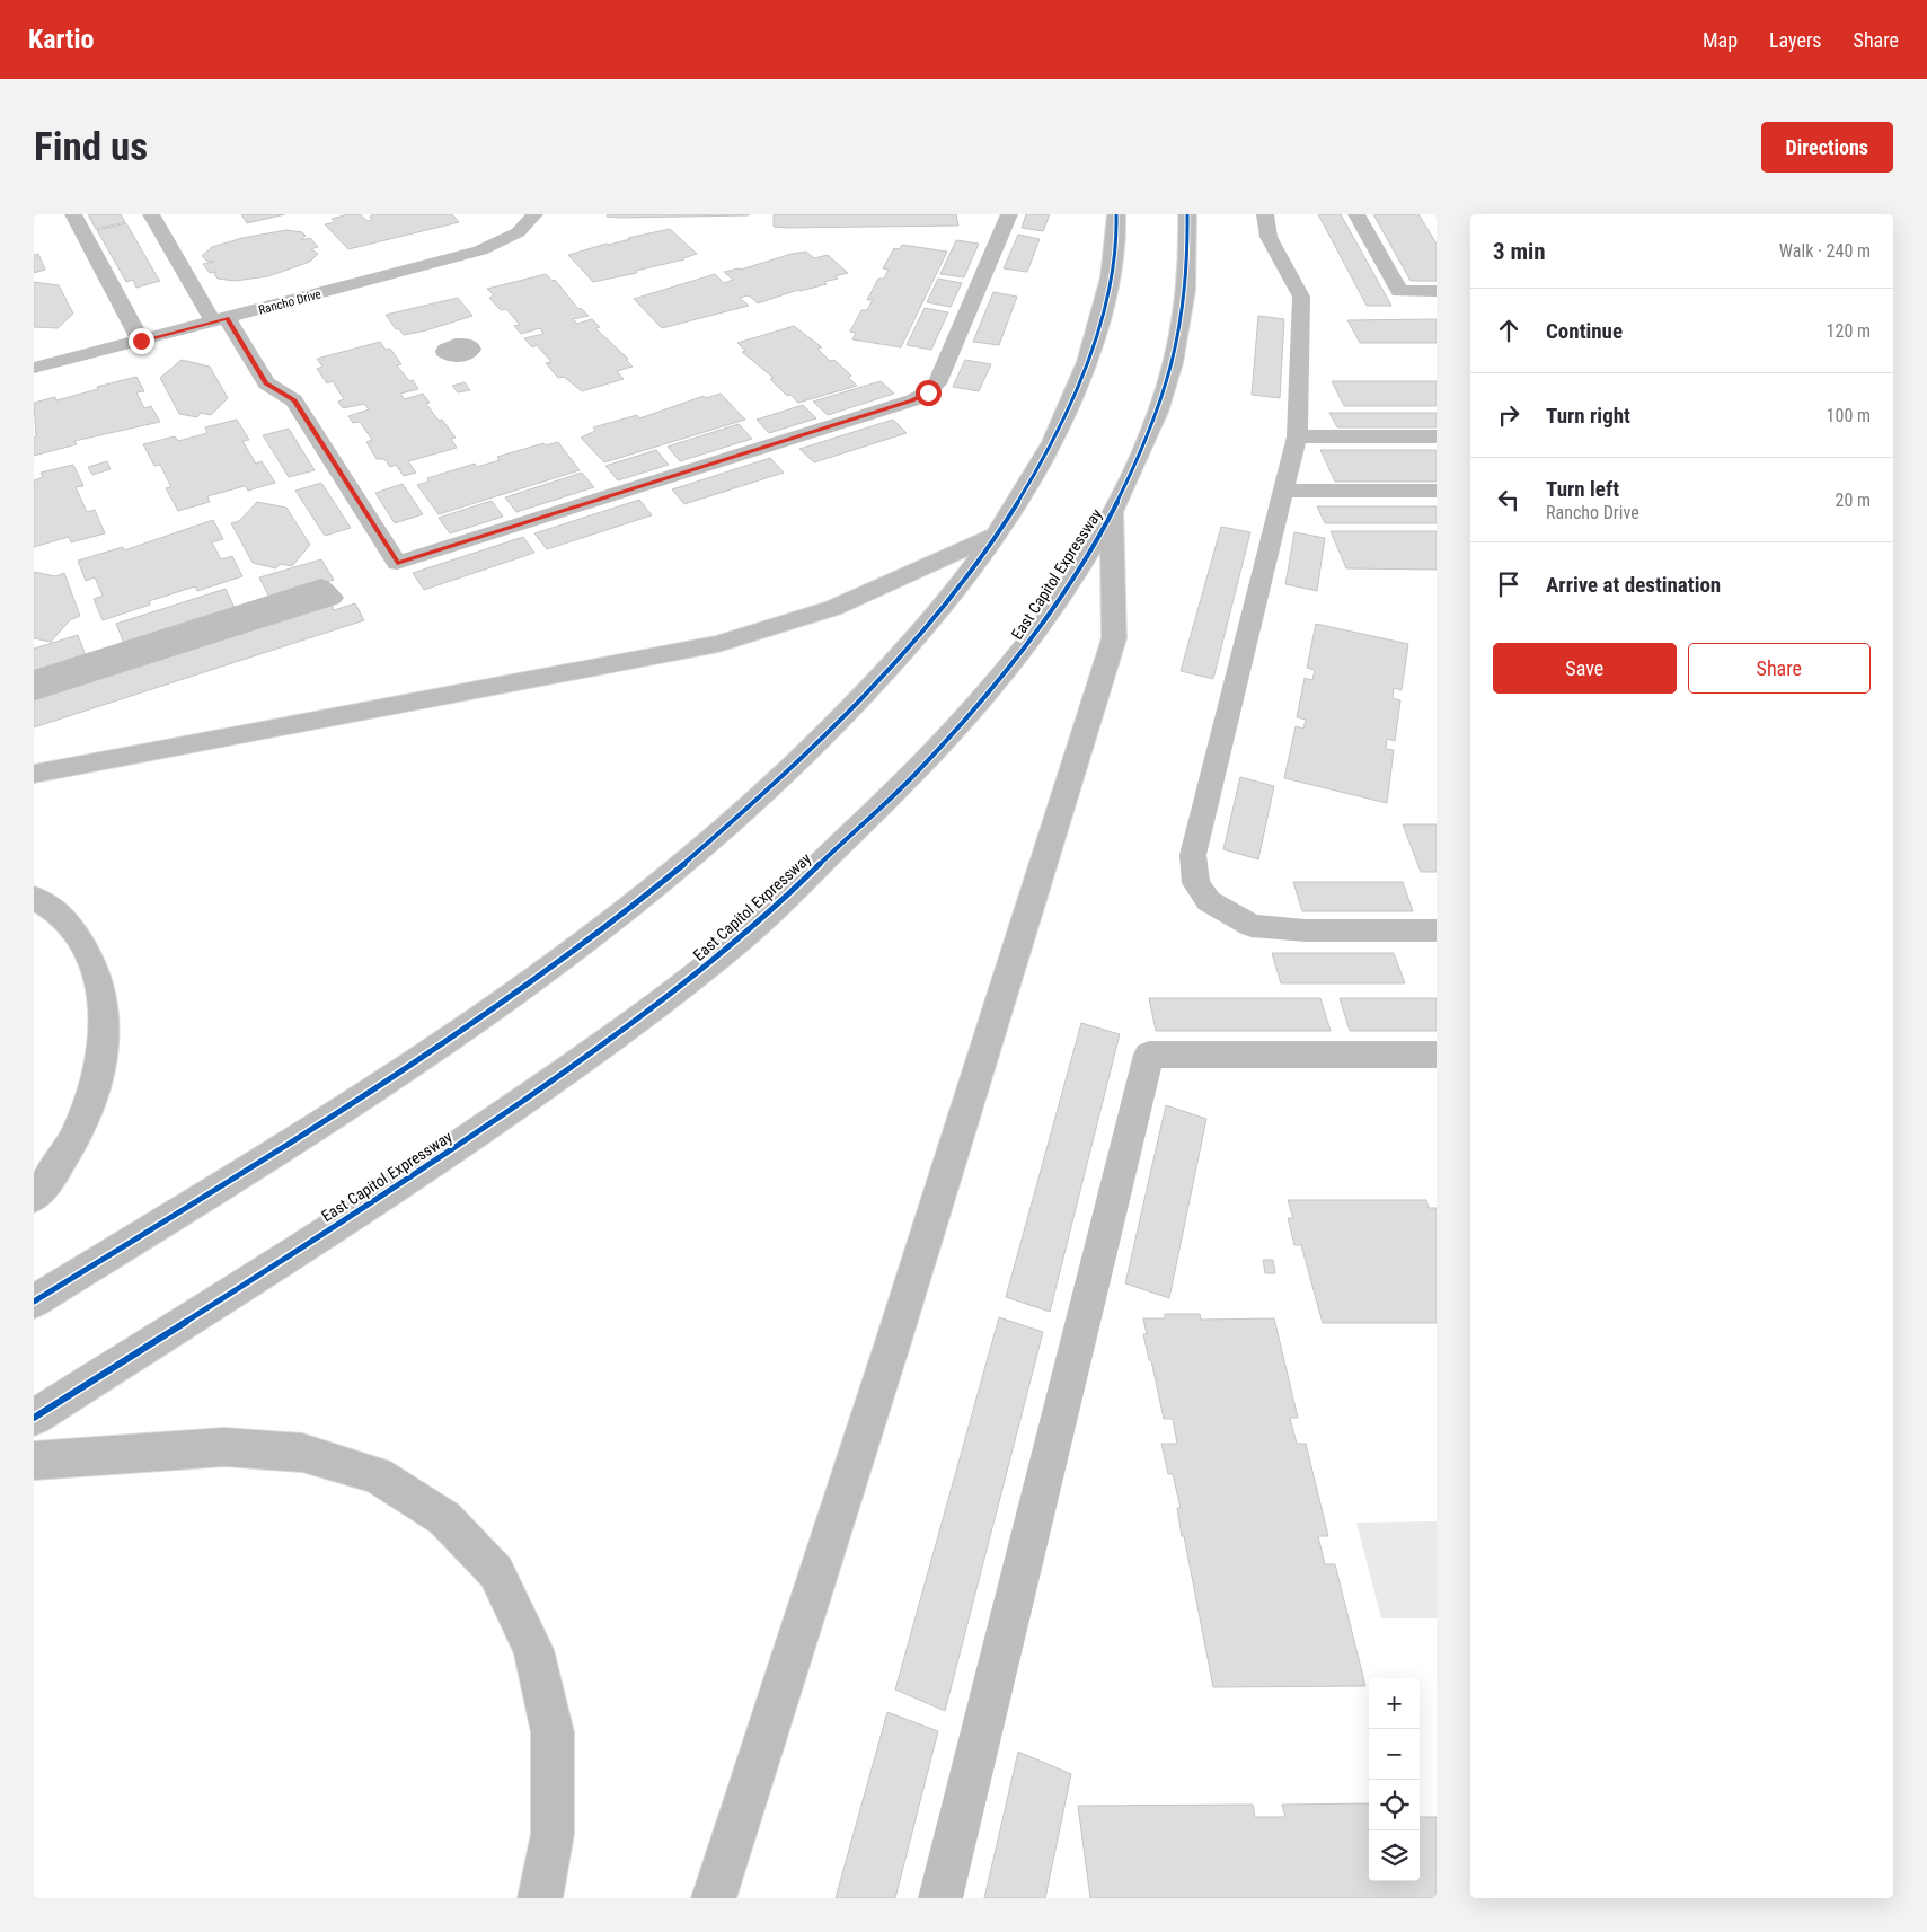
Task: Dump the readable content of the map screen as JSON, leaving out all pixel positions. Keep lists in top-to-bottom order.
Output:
{
  "streets": {
    "highway": ["East Capitol Expressway"],
    "street": ["Rancho Drive"]
  },
  "page": {
    "header": "Kartio",
    "nav": ["Map", "Layers", "Share"],
    "buttons": [
      "Directions",
      ["Save", "Share"]
    ],
    "title": "Find us",
    "heading": ["3 min", "Walk · 240 m"],
    "list": [
      ["Continue", "120 m"],
      ["Turn right", "100 m"],
      ["Turn left", "Rancho Drive", "20 m"],
      "Arrive at destination"
    ],
    "map_buttons": ["+", "−"]
  }
}
